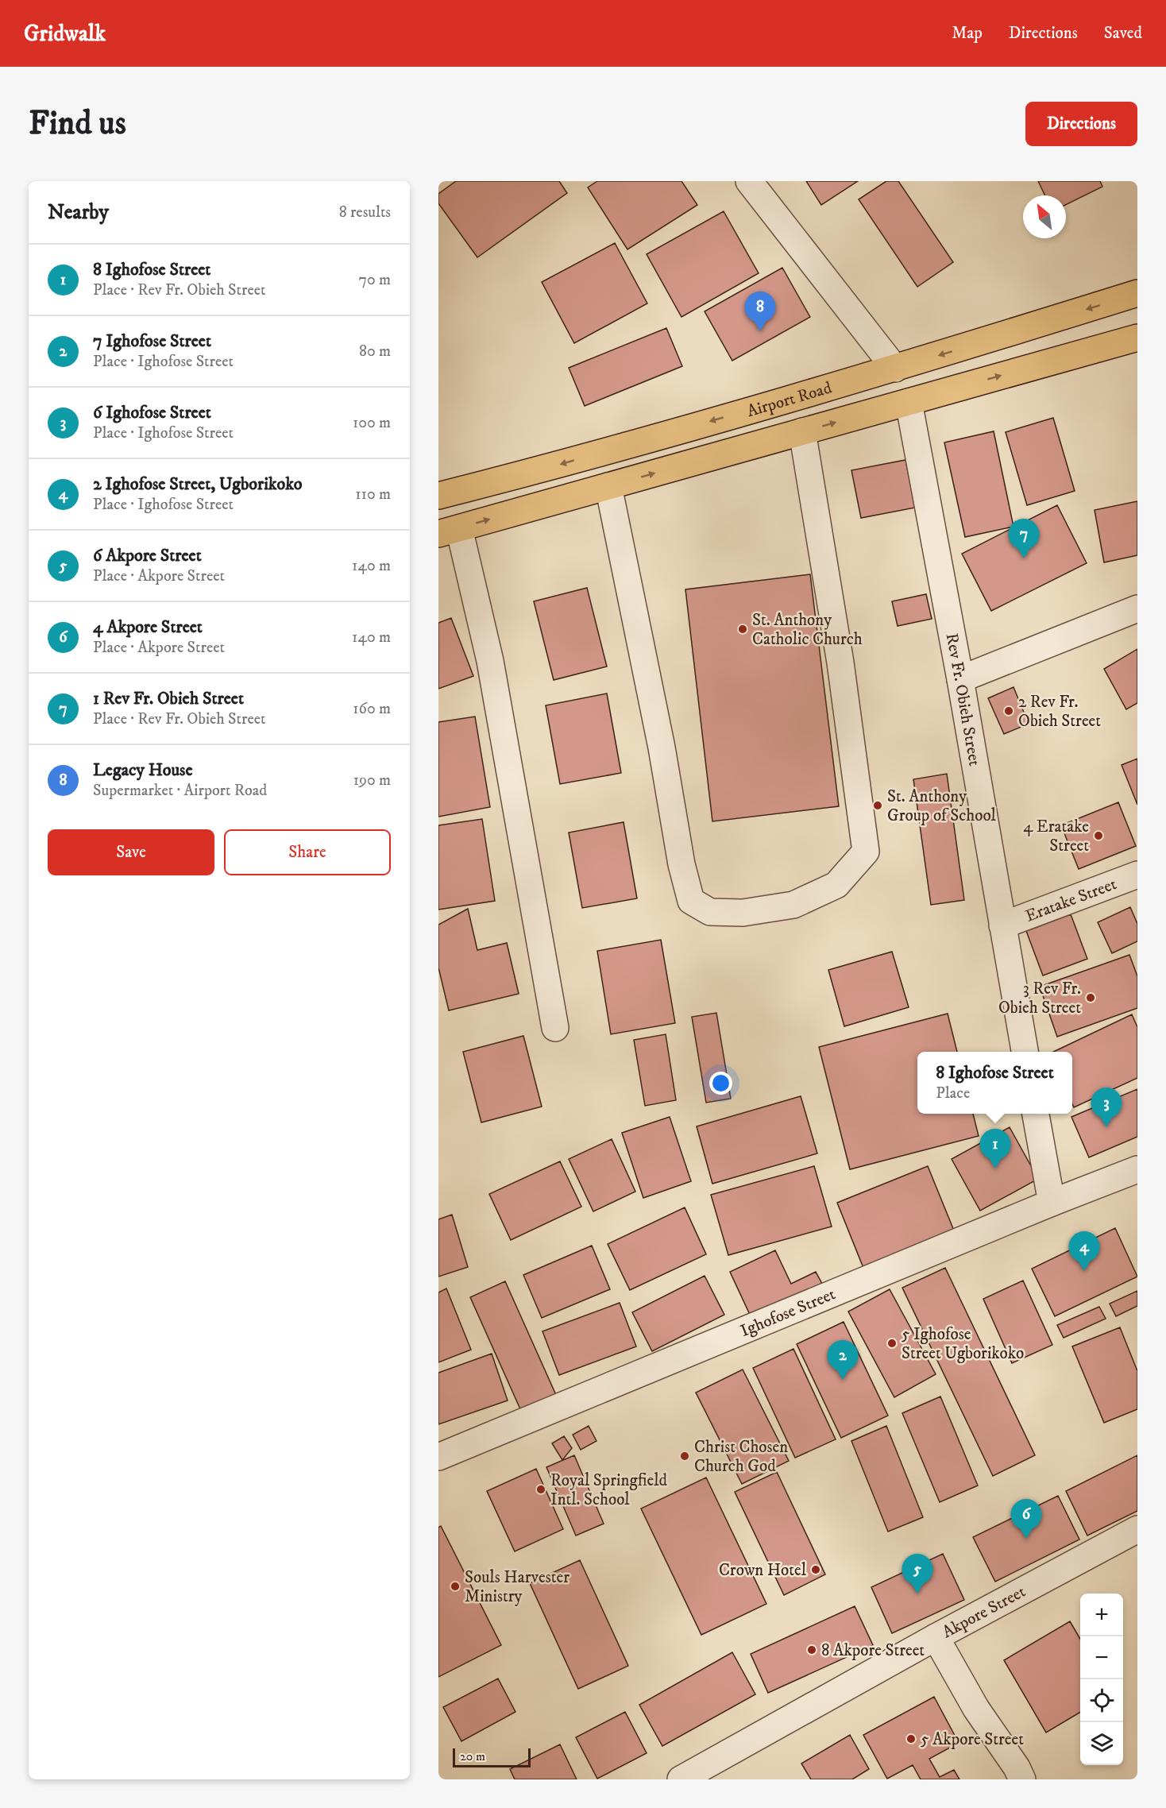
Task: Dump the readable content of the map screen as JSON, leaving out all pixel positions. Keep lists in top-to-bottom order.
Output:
{
  "streets": {
    "main road": ["Airport Road"],
    "street": [
      "Rev Fr. Obieh Street",
      "Eratake Street",
      "Ighofose Street",
      "Akpore Street"
    ]
  },
  "crossings": [
    ["Airport Road", "Rev Fr. Obieh Street"],
    ["Rev Fr. Obieh Street", "Eratake Street"]
  ],
  "places": [
    "St. Anthony Catholic Church",
    "2 Rev Fr. Obieh Street",
    "St. Anthony Group of School",
    "4 Eratake Street",
    "3 Rev Fr. Obieh Street",
    "5 Ighofose Street Ugborikoko",
    "Christ Chosen Church God",
    "Royal Springfield Intl. School",
    "Crown Hotel",
    "Souls Harvester Ministry",
    "8 Akpore Street",
    "5 Akpore Street"
  ],
  "scale_bar": "20 m",
  "north": "top left",
  "page": {
    "header": "Gridwalk",
    "nav": ["Map", "Directions", "Saved"],
    "buttons": [
      "Directions",
      ["Save", "Share"]
    ],
    "title": "Find us",
    "heading": ["Nearby", "8 results"],
    "list": [
      {
        "mark": "1",
        "name": "8 Ighofose Street",
        "note": "Place · Rev Fr. Obieh Street",
        "value": "70 m"
      },
      {
        "mark": "2",
        "name": "7 Ighofose Street",
        "note": "Place · Ighofose Street",
        "value": "80 m"
      },
      {
        "mark": "3",
        "name": "6 Ighofose Street",
        "note": "Place · Ighofose Street",
        "value": "100 m"
      },
      {
        "mark": "4",
        "name": "2 Ighofose Street, Ugborikoko",
        "note": "Place · Ighofose Street",
        "value": "110 m"
      },
      {
        "mark": "5",
        "name": "6 Akpore Street",
        "note": "Place · Akpore Street",
        "value": "140 m"
      },
      {
        "mark": "6",
        "name": "4 Akpore Street",
        "note": "Place · Akpore Street",
        "value": "140 m"
      },
      {
        "mark": "7",
        "name": "1 Rev Fr. Obieh Street",
        "note": "Place · Rev Fr. Obieh Street",
        "value": "160 m"
      },
      {
        "mark": "8",
        "name": "Legacy House",
        "note": "Supermarket · Airport Road",
        "value": "190 m"
      }
    ],
    "pins": [
      "8",
      "7",
      "3",
      "1",
      "4",
      "2",
      "6",
      "5"
    ],
    "popup": ["8 Ighofose Street", "Place"],
    "map_buttons": ["+", "−"],
    "scale": "20 m"
  }
}
